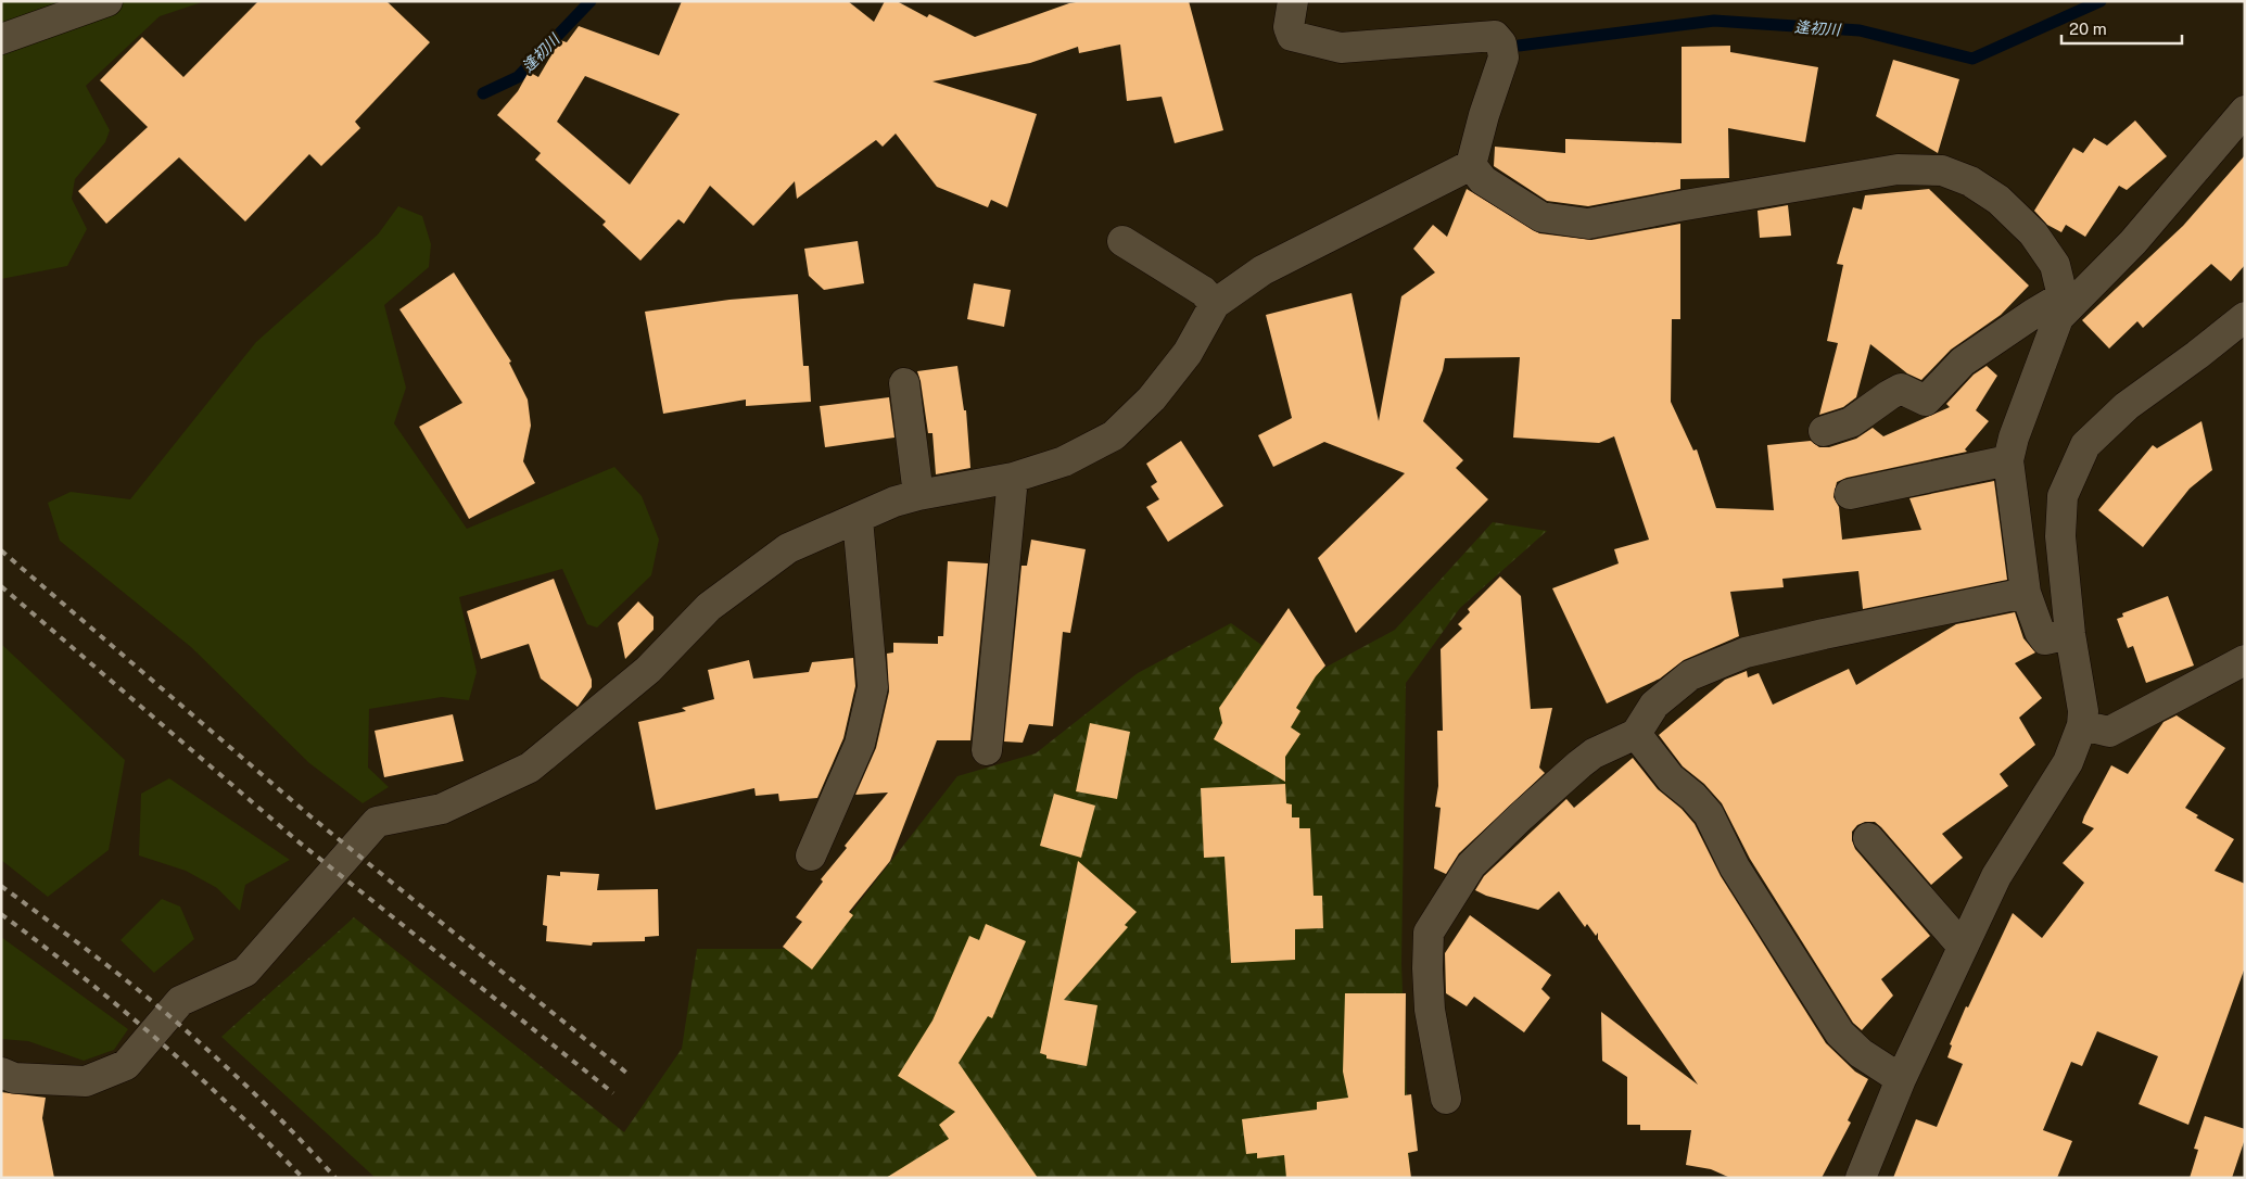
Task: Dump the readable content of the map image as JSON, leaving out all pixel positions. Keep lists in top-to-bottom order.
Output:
{
  "water": ["逢初川"],
  "scale_bar": "20 m"
}
